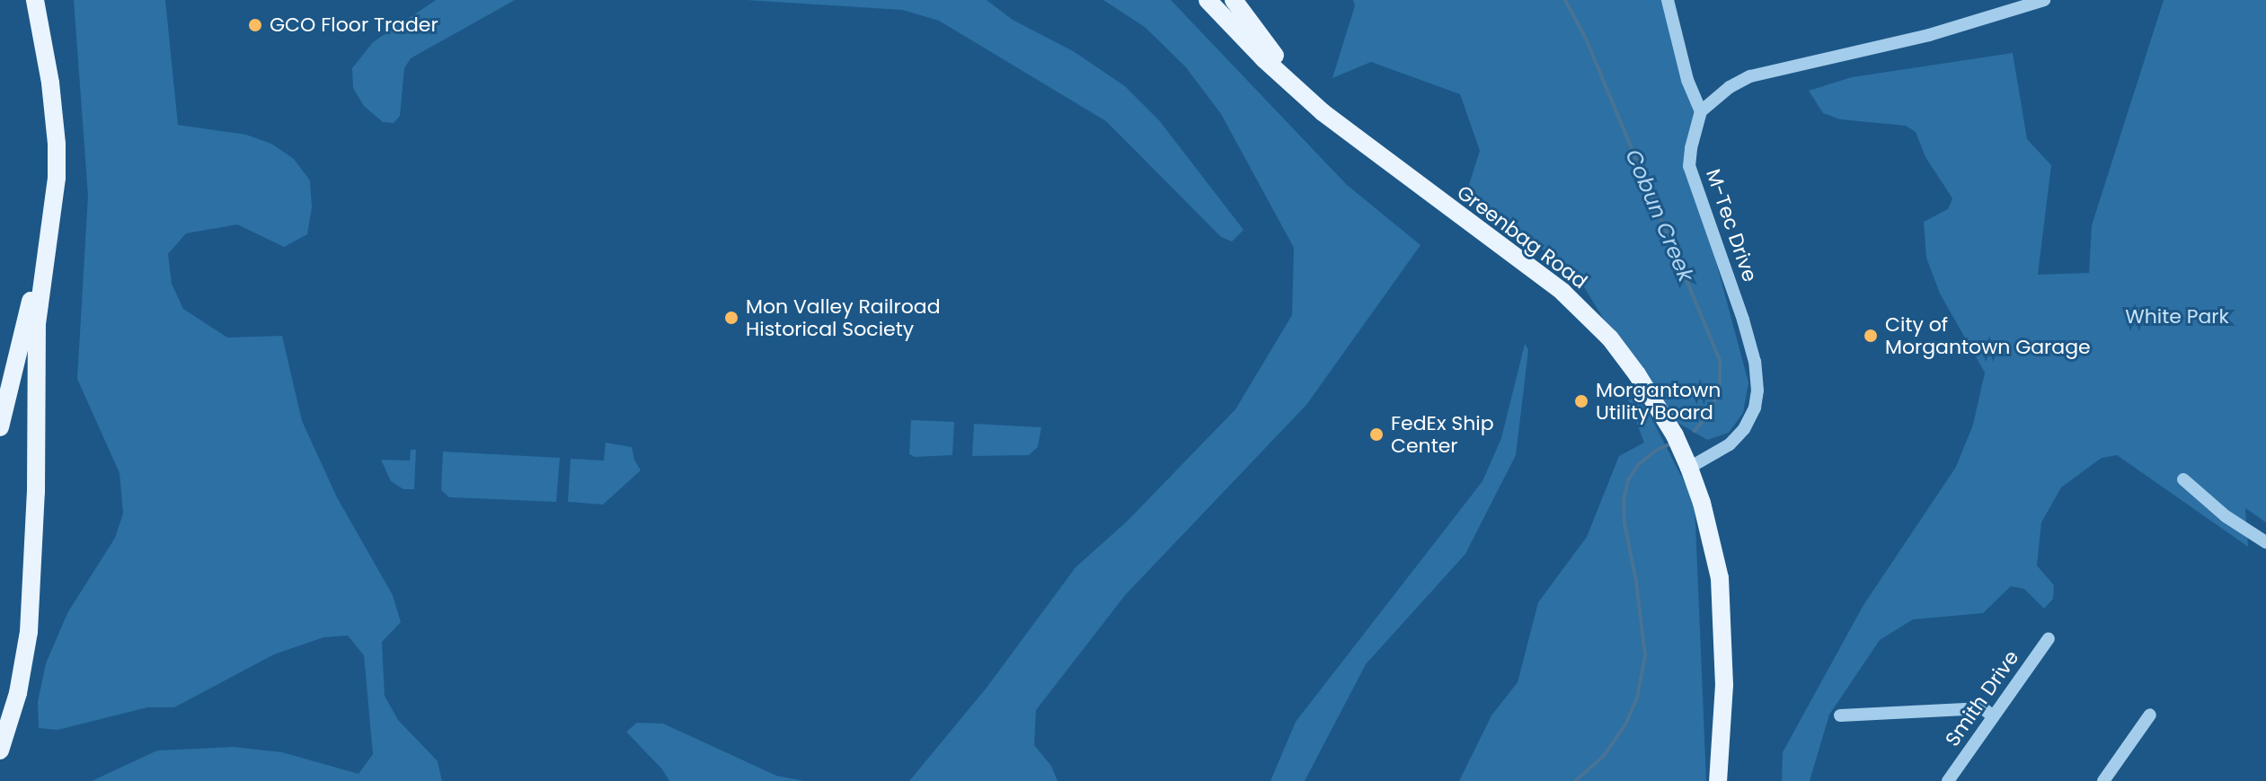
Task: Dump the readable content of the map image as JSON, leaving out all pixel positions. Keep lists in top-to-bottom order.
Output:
{
  "streets": {
    "main road": ["Greenbag Road"],
    "street": ["M-Tec Drive", "Smith Drive"]
  },
  "crossings": [
    ["M-Tec Drive", "Greenbag Road"]
  ],
  "water": ["Cobun Creek"],
  "parks": ["White Park"],
  "places": [
    "GCO Floor Trader",
    "Mon Valley Railroad Historical Society",
    "City of Morgantown Garage",
    "Morgantown Utility Board",
    "FedEx Ship Center"
  ]
}
